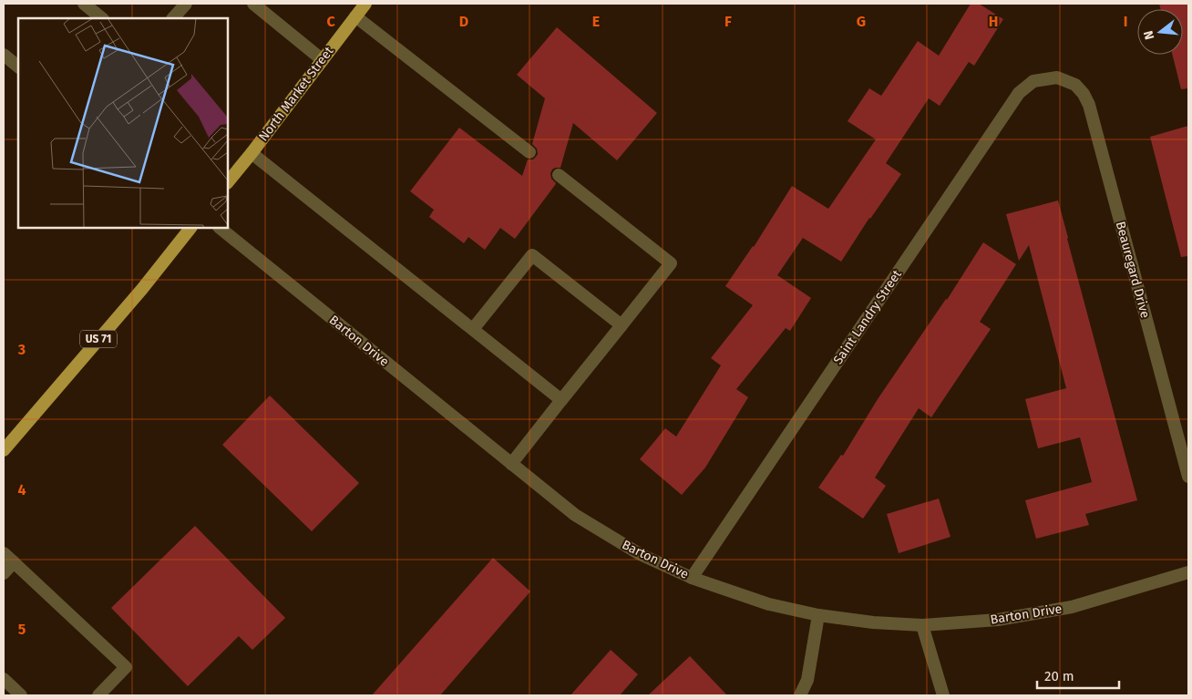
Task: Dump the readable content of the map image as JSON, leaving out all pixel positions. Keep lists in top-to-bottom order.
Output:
{
  "streets": {
    "main road": ["North Market Street", "US 71"],
    "street": ["Beauregard Drive", "Saint Landry Street", "Barton Drive"]
  },
  "crossings": [
    ["Beauregard Drive", "Saint Landry Street"],
    ["Saint Landry Street", "Barton Drive"]
  ],
  "scale_bar": "20 m",
  "north": "left",
  "grid": {
    "columns": [
      "C",
      "D",
      "E",
      "F",
      "G",
      "H",
      "I"
    ],
    "rows": ["3", "4", "5"]
  }
}
